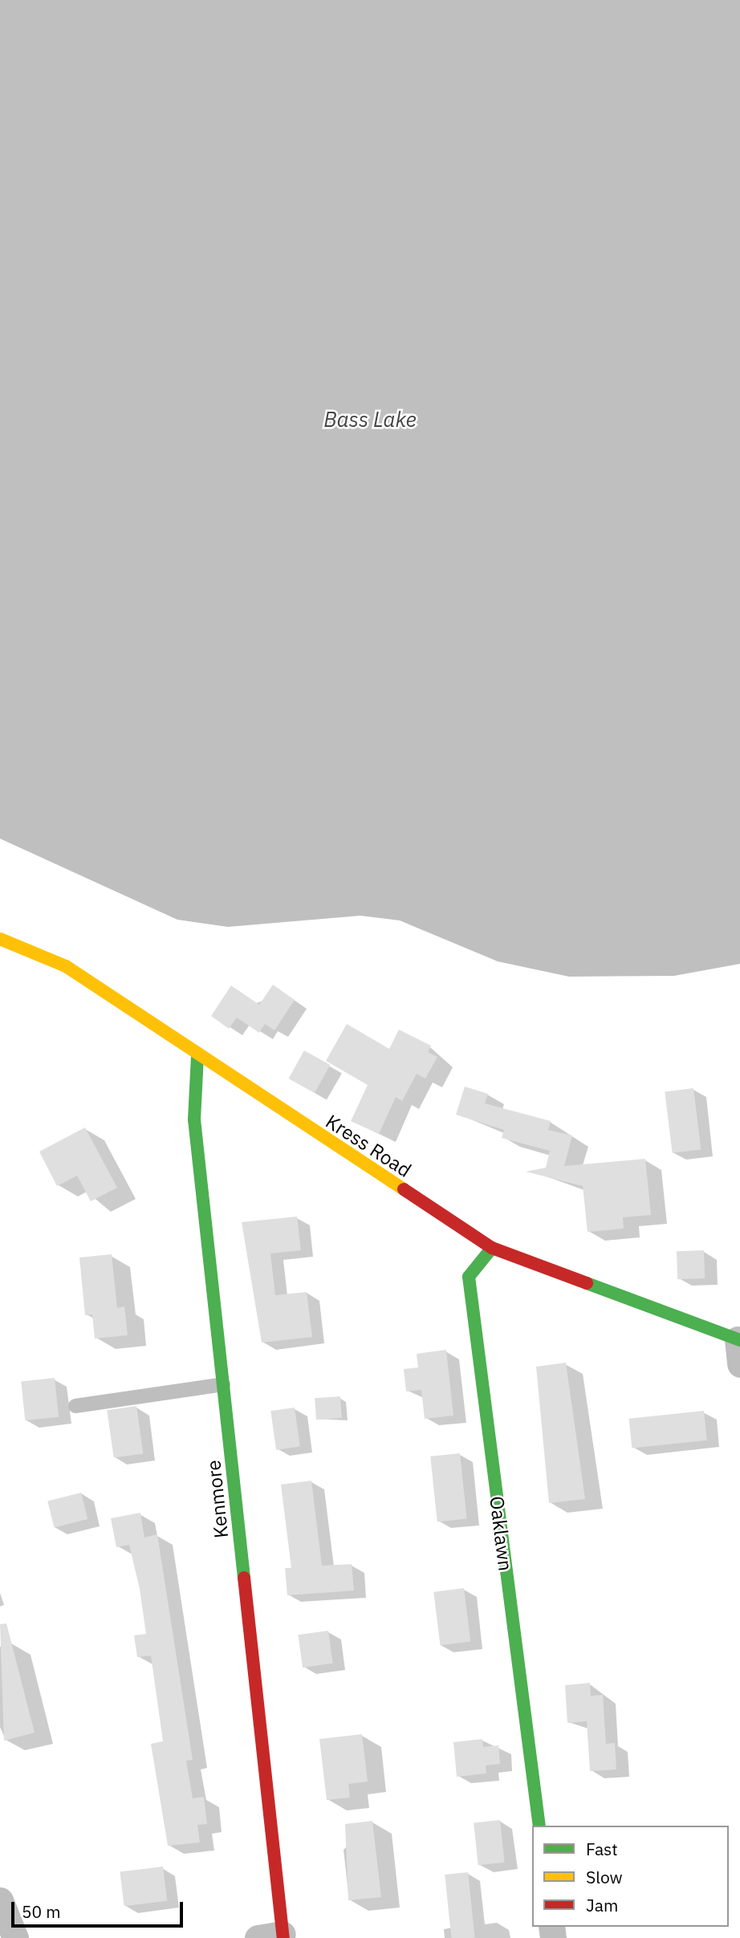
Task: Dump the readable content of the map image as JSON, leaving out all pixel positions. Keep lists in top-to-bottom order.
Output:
{
  "streets": {
    "street": ["Kress Road", "Kenmore", "Oaklawn"]
  },
  "crossings": [
    ["Kress Road", "Kenmore"],
    ["Kress Road", "Oaklawn"]
  ],
  "water": ["Bass Lake"],
  "legend": ["Fast", "Slow", "Jam"],
  "scale_bar": "50 m"
}
